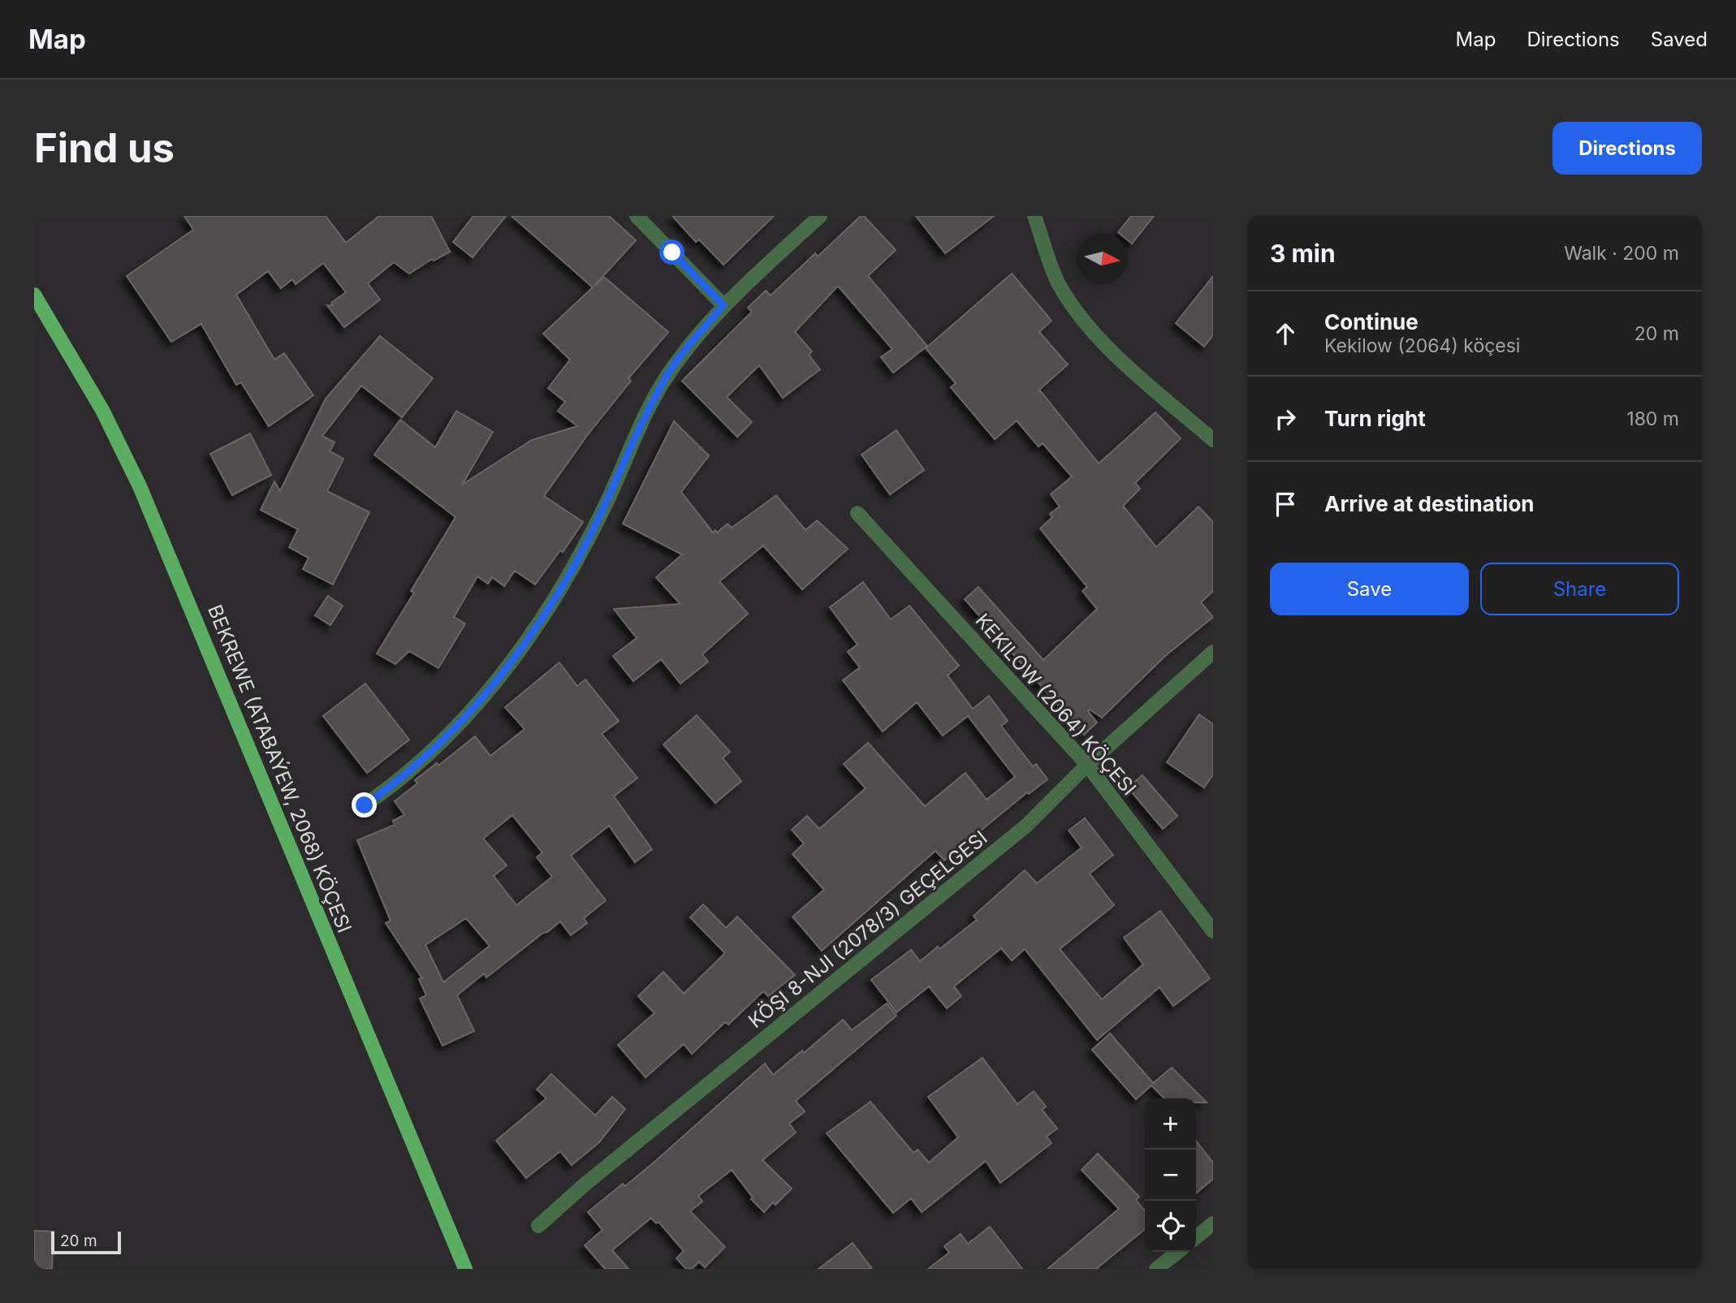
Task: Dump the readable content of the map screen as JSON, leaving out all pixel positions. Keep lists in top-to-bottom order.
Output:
{
  "streets": {
    "main road": ["BEKREWE (ATABAÝEW, 2068) KÖÇESI"],
    "street": ["KEKILOW (2064) KÖÇESI", "KÖŞI 8-NJI (2078/3) GEÇELGESI"]
  },
  "crossings": [
    ["KEKILOW (2064) KÖÇESI", "KÖŞI 8-NJI (2078/3) GEÇELGESI"]
  ],
  "scale_bar": "20 m",
  "north": "right",
  "page": {
    "header": "Map",
    "nav": ["Map", "Directions", "Saved"],
    "buttons": [
      "Directions",
      ["Save", "Share"]
    ],
    "title": "Find us",
    "heading": ["3 min", "Walk · 200 m"],
    "list": [
      ["Continue", "Kekilow (2064) köçesi", "20 m"],
      ["Turn right", "180 m"],
      "Arrive at destination"
    ],
    "map_buttons": ["+", "−"],
    "scale": "20 m"
  }
}
